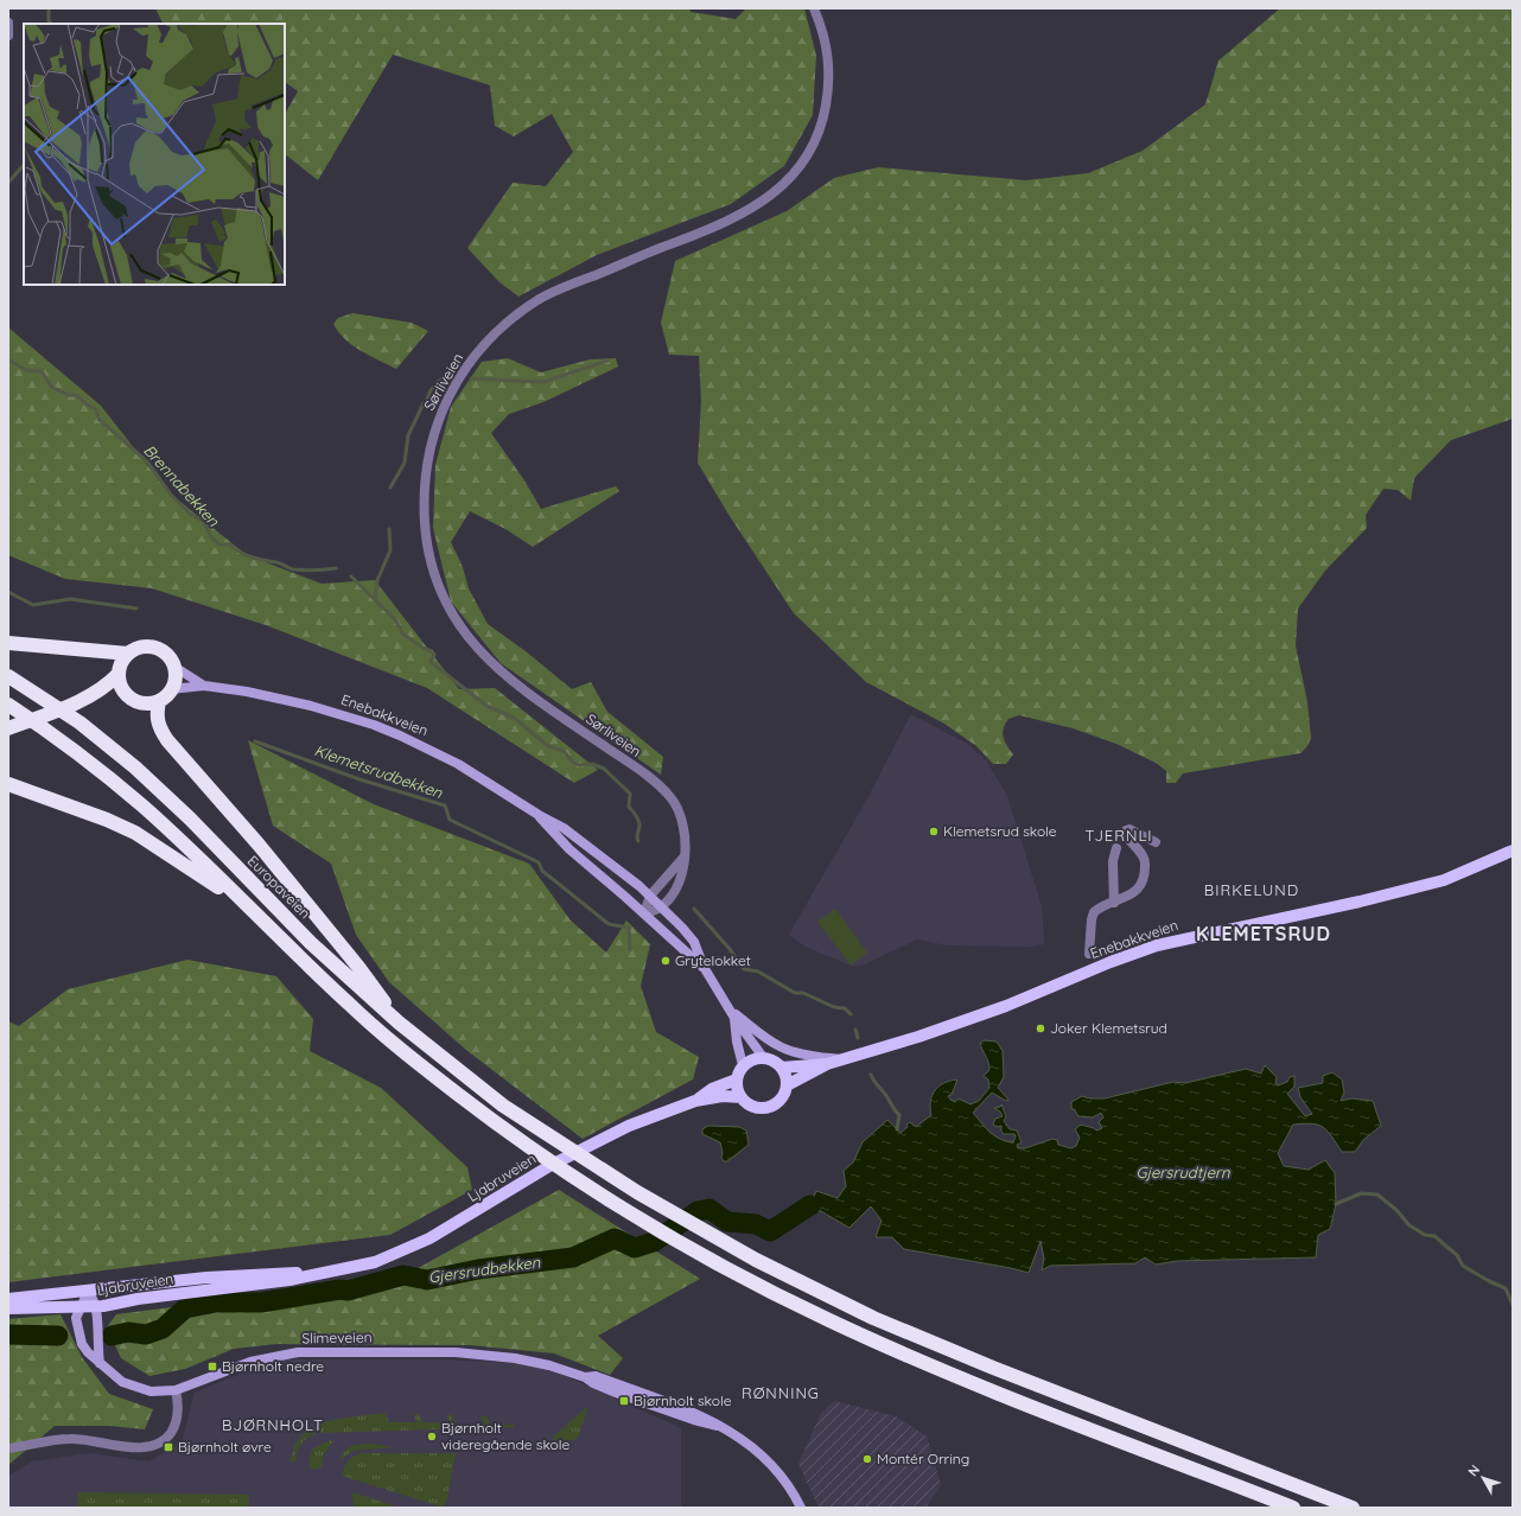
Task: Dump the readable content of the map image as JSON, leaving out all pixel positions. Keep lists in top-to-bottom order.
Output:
{
  "streets": {
    "highway": ["Europaveien"],
    "main road": ["Enebakkveien", "Ljabruveien", "Slimeveien"],
    "street": ["Sørliveien"]
  },
  "crossings": [
    ["Sørliveien", "Enebakkveien"],
    ["Enebakkveien", "Ljabruveien"],
    ["Ljabruveien", "Slimeveien"]
  ],
  "districts": [
    "TJERNLI",
    "BIRKELUND",
    "KLEMETSRUD",
    "RØNNING",
    "BJØRNHOLT"
  ],
  "water": [
    "Brennabekken",
    "Klemetsrudbekken",
    "Gjersrudtjern",
    "Gjersrudbekken"
  ],
  "places": {
    "other": [
      "Klemetsrud skole",
      "Grytelokket",
      "Joker Klemetsrud",
      "Bjørnholt videregående skole",
      "Montér Orring"
    ],
    "transit": ["Bjørnholt nedre", "Bjørnholt skole", "Bjørnholt øvre"]
  },
  "north": "top left"
}
